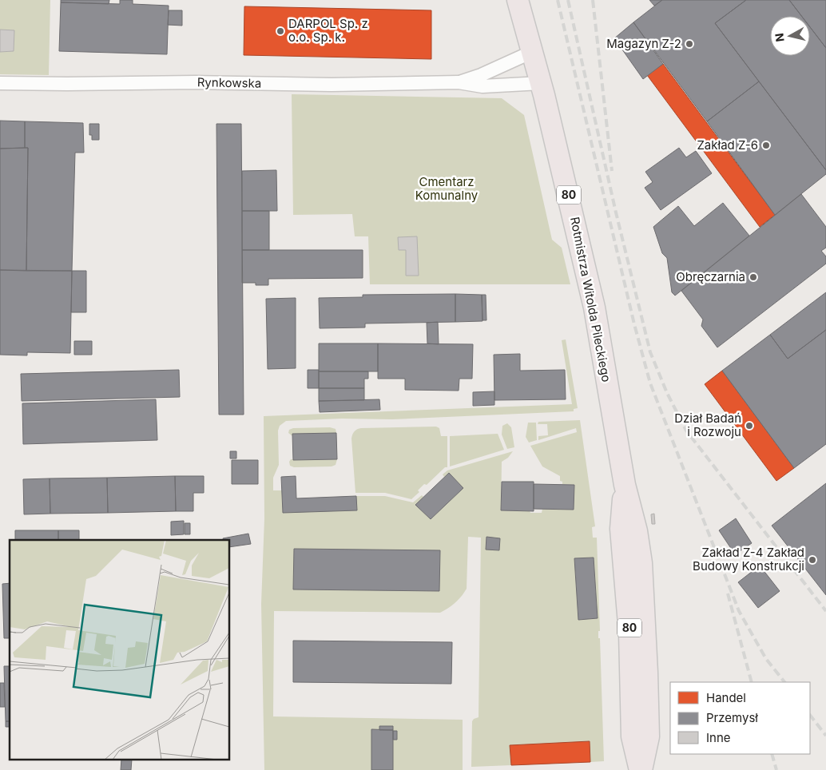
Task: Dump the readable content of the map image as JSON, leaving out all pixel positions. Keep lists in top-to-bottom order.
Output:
{
  "streets": {
    "main road": ["80", "Rotmistrza Witolda Pileckiego"],
    "street": ["Rynkowska"]
  },
  "crossings": [
    ["Rynkowska", "Rotmistrza Witolda Pileckiego"]
  ],
  "parks": ["Cmentarz Komunalny"],
  "places": [
    "DARPOL Sp. z o.o. Sp. k.",
    "Magazyn Z-2",
    "Zakład Z-6",
    "Obręczarnia",
    "Dział Badań i Rozwoju",
    "Zakład Z-4 Zakład Budowy Konstrukcji"
  ],
  "legend": ["Handel", "Przemysł", "Inne"],
  "north": "left"
}
